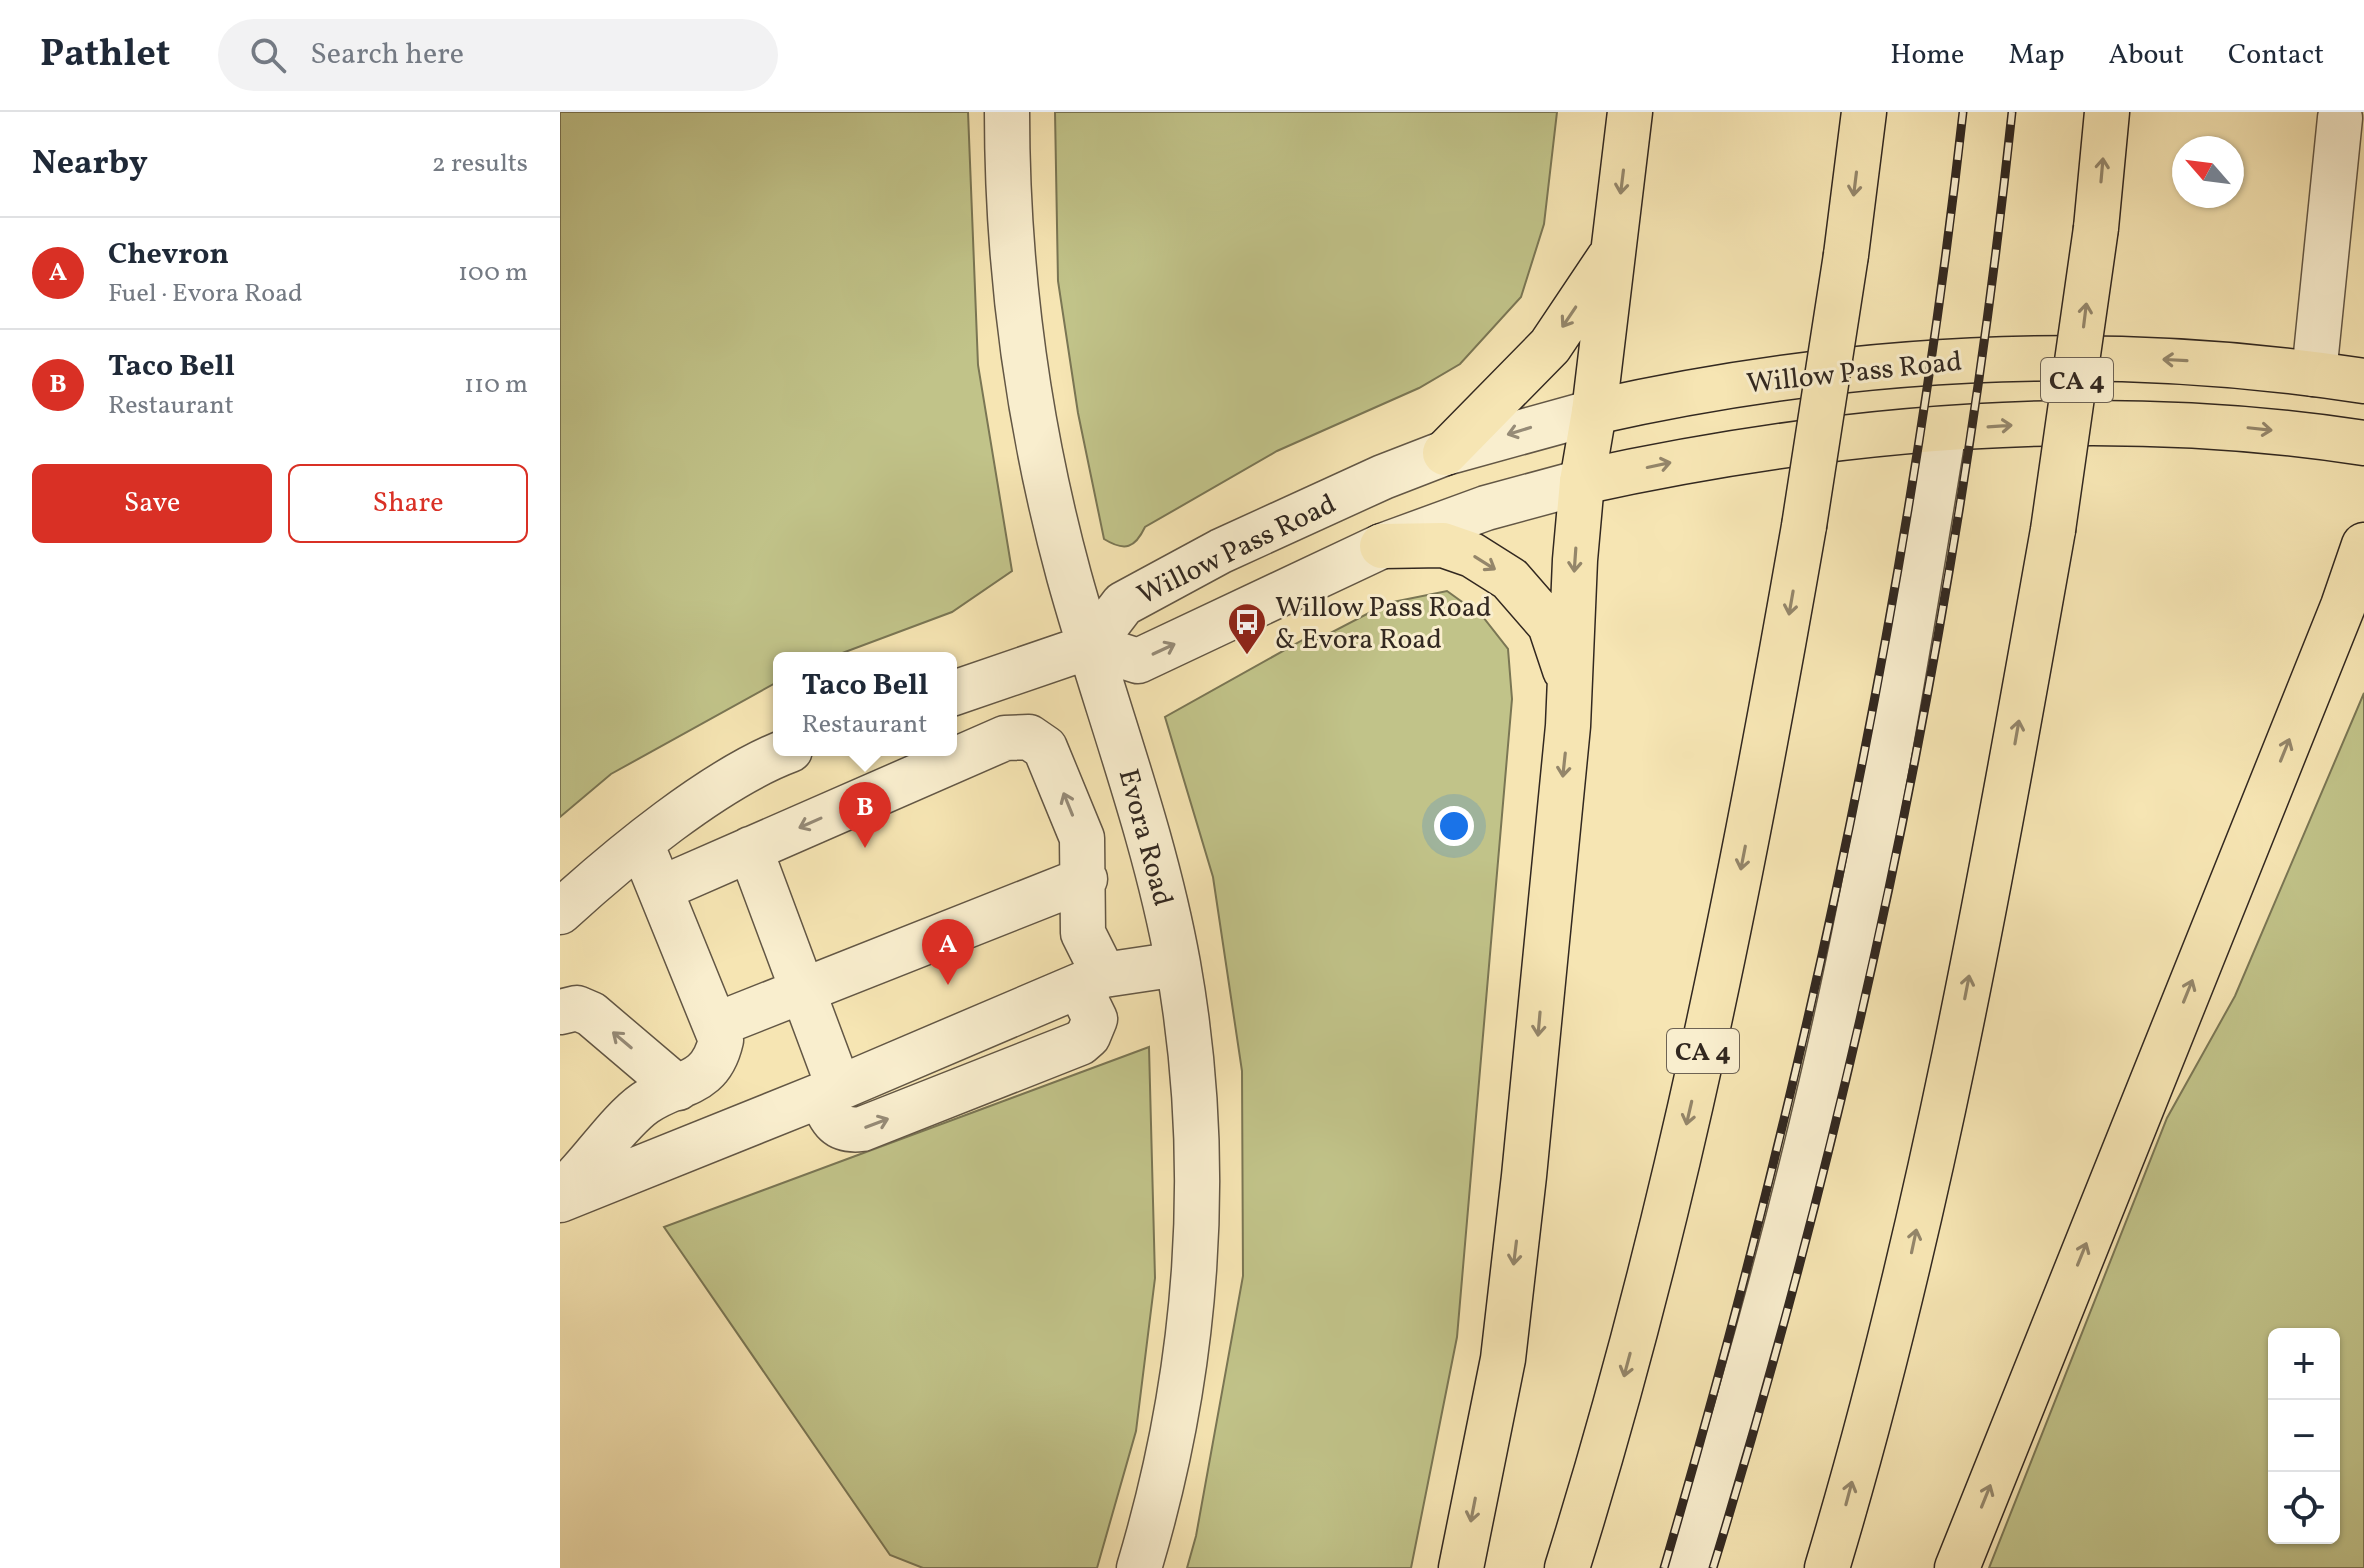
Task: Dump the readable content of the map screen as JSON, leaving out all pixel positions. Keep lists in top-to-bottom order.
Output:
{
  "streets": {
    "main road": ["Willow Pass Road", "CA 4"],
    "street": ["Evora Road"]
  },
  "crossings": [
    ["Willow Pass Road", "Evora Road"]
  ],
  "one_way": ["Willow Pass Road"],
  "places": {
    "bus stop": ["Willow Pass Road & Evora Road"]
  },
  "north": "top left",
  "page": {
    "header": "Pathlet",
    "search": "Search here",
    "nav": [
      "Home",
      "Map",
      "About",
      "Contact"
    ],
    "heading": ["Nearby", "2 results"],
    "list": [
      {
        "mark": "A",
        "name": "Chevron",
        "note": "Fuel · Evora Road",
        "value": "100 m"
      },
      {
        "mark": "B",
        "name": "Taco Bell",
        "note": "Restaurant",
        "value": "110 m"
      }
    ],
    "buttons": ["Save", "Share"],
    "popup": ["Taco Bell", "Restaurant"],
    "pins": ["B", "A"],
    "map_buttons": ["+", "−"]
  }
}
